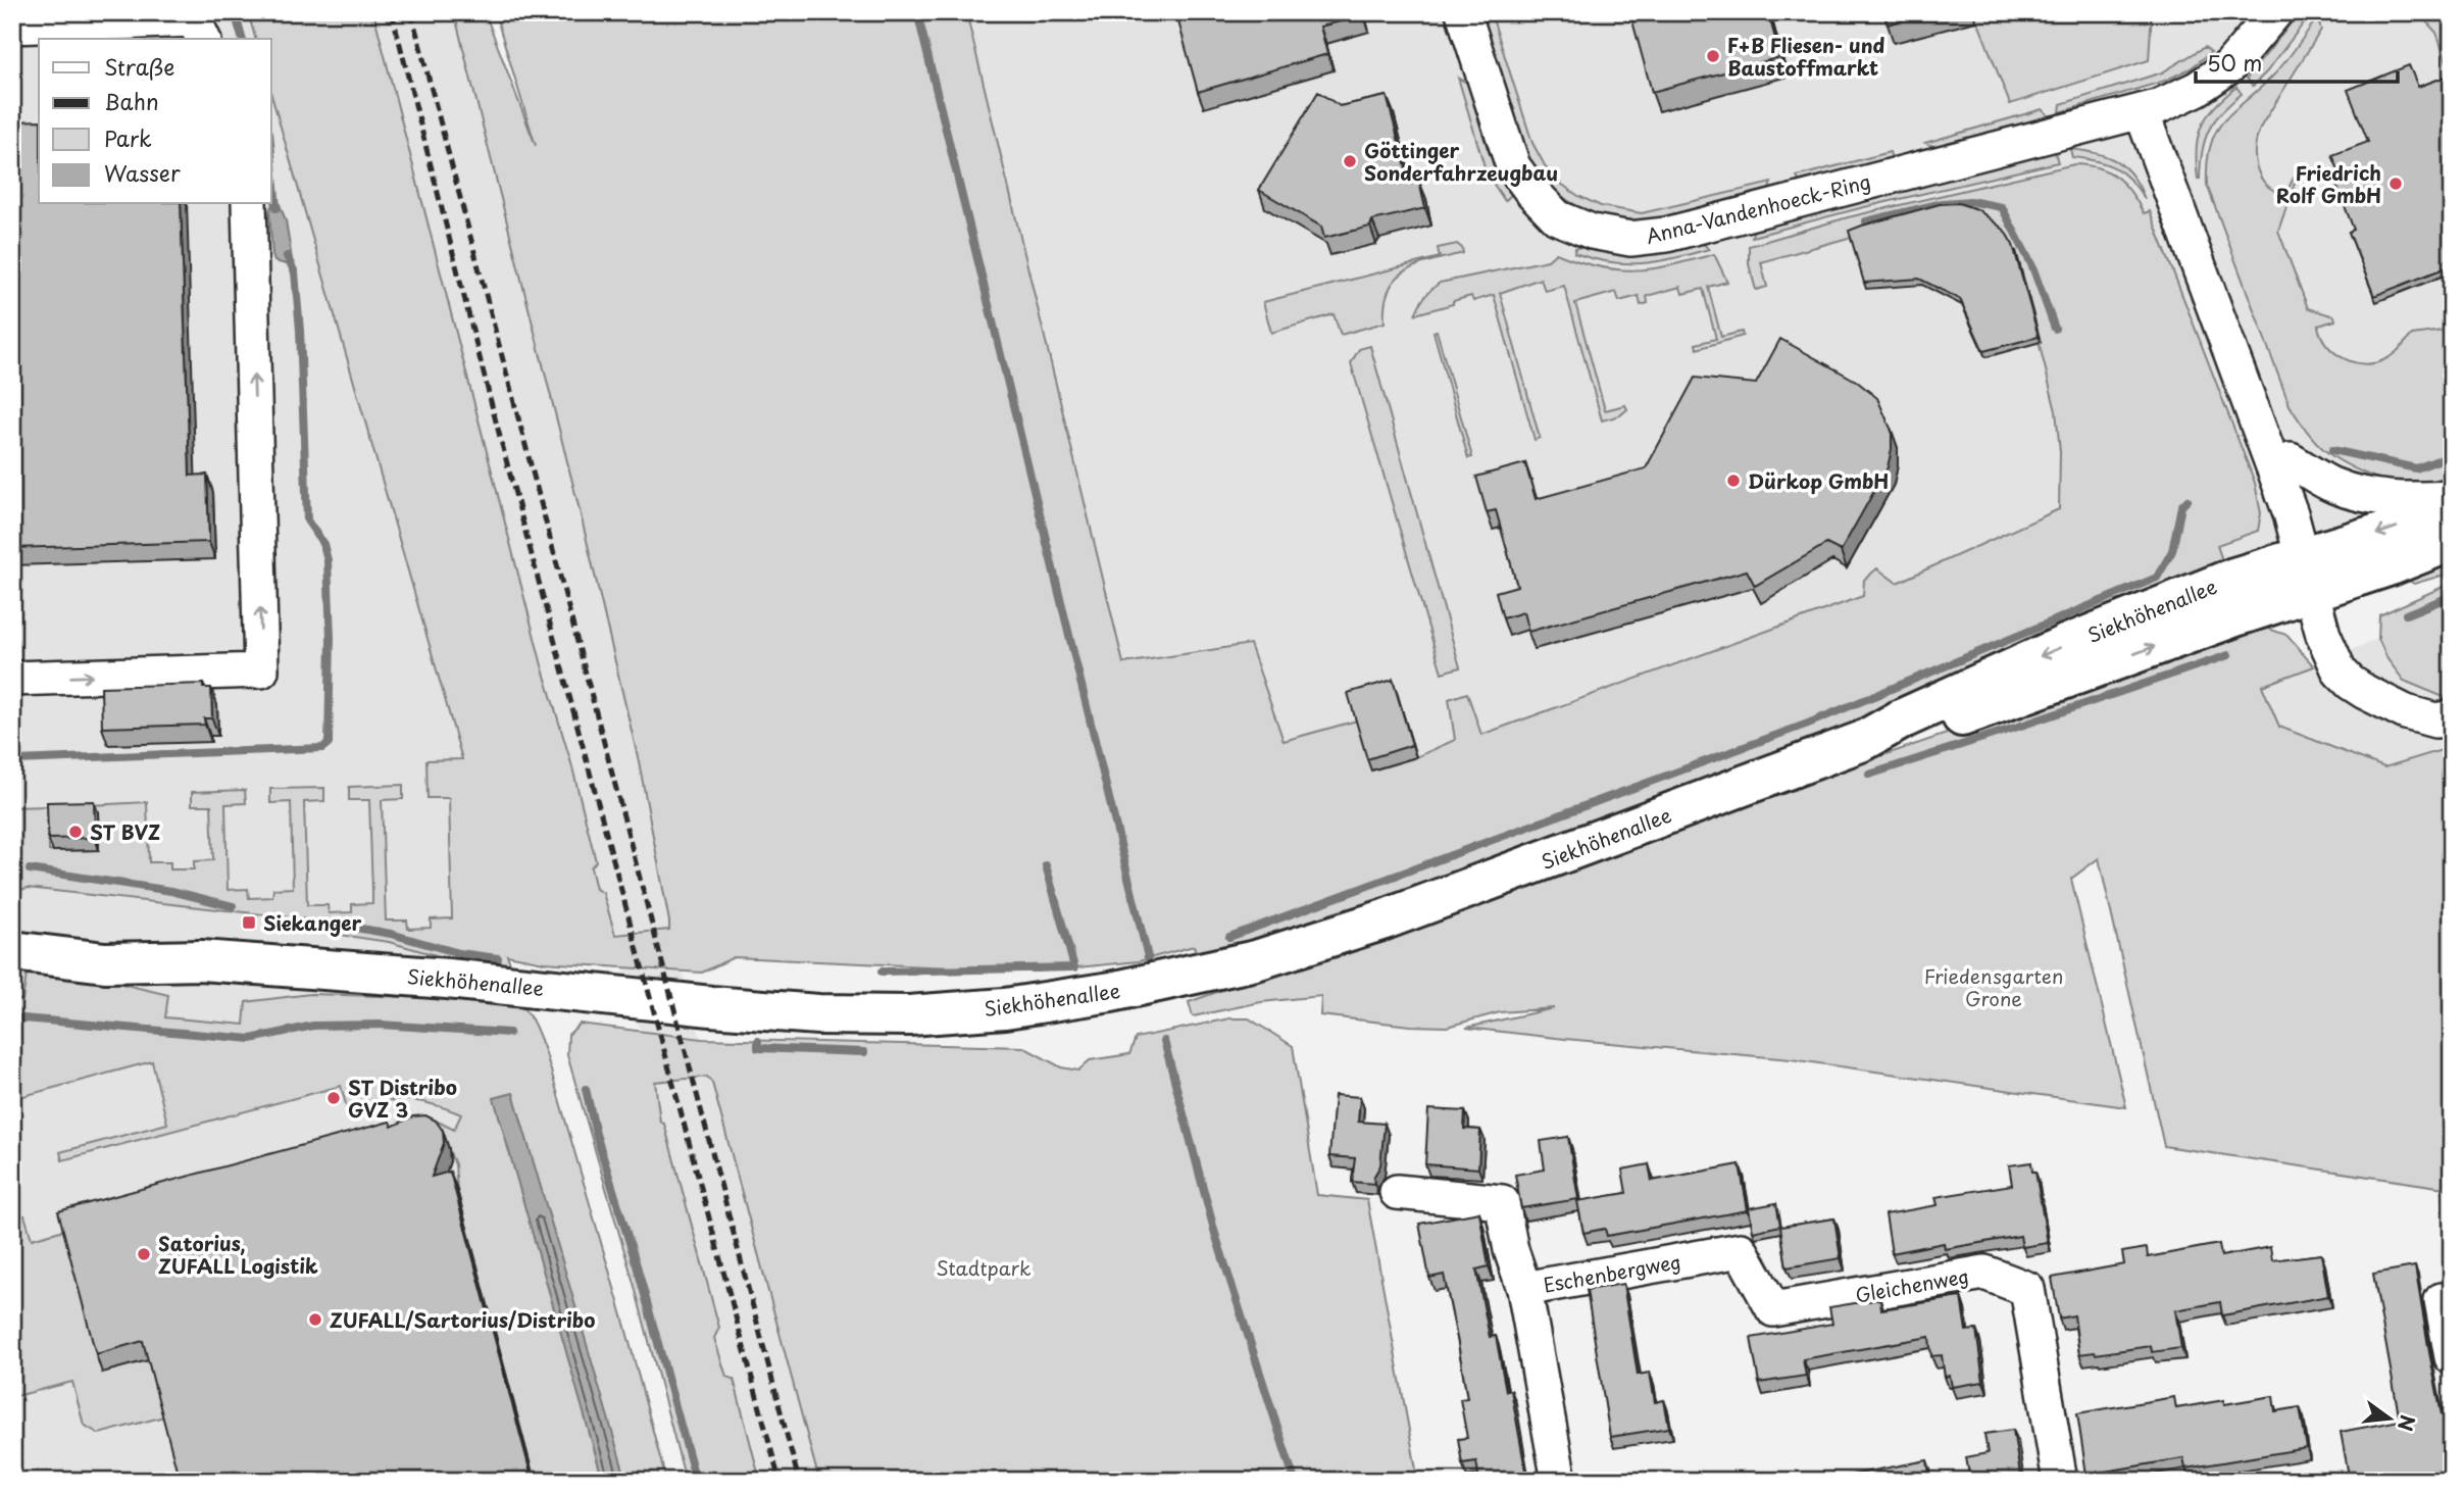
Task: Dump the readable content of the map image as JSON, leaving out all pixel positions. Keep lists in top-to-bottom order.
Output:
{
  "streets": {
    "main road": ["Siekhöhenallee"],
    "street": ["Anna-Vandenhoeck-Ring", "Eschenbergweg", "Gleichenweg"]
  },
  "crossings": [
    ["Eschenbergweg", "Gleichenweg"]
  ],
  "parks": ["Friedensgarten Grone", "Stadtpark"],
  "places": {
    "other": [
      "F+B Fliesen- und Baustoffmarkt",
      "Göttinger Sonderfahrzeugbau",
      "Friedrich Rolf GmbH",
      "Dürkop GmbH",
      "ST BVZ",
      "ST Distribo GVZ 3",
      "Satorius, ZUFALL Logistik",
      "ZUFALL/Sartorius/Distribo"
    ],
    "transit": ["Siekanger"]
  },
  "legend": [
    "Straße",
    "Bahn",
    "Park",
    "Wasser"
  ],
  "scale_bar": "50 m",
  "north": "right"
}
